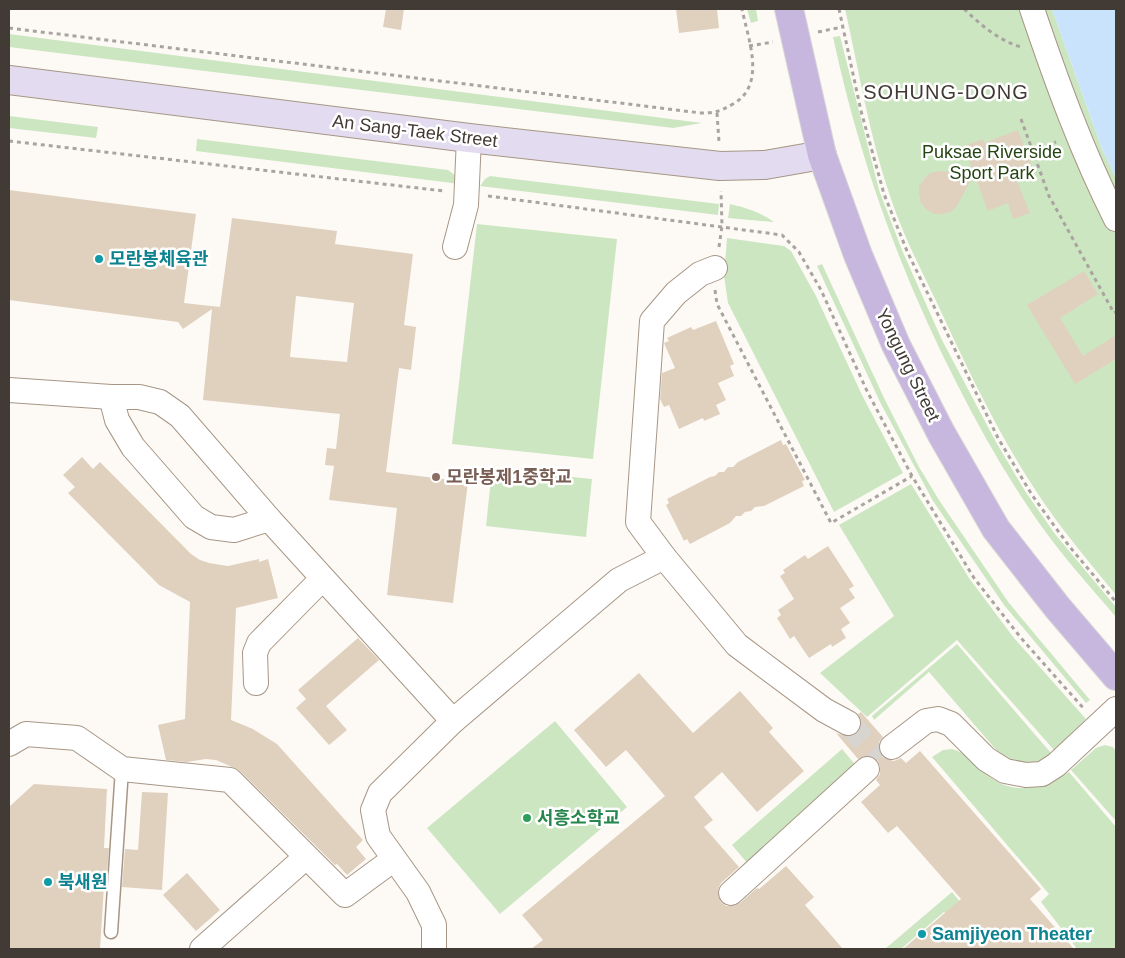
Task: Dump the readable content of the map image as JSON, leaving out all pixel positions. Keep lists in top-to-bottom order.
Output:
{
  "streets": {
    "main road": ["An Sang-Taek Street", "Yongung Street"]
  },
  "crossings": [
    ["An Sang-Taek Street", "Yongung Street"]
  ],
  "districts": ["SOHUNG-DONG"],
  "parks": ["Puksae Riverside Sport Park"],
  "places": [
    "모란봉체육관",
    "모란봉제1중학교",
    "서흥소학교",
    "북새원",
    "Samjiyeon Theater"
  ]
}
